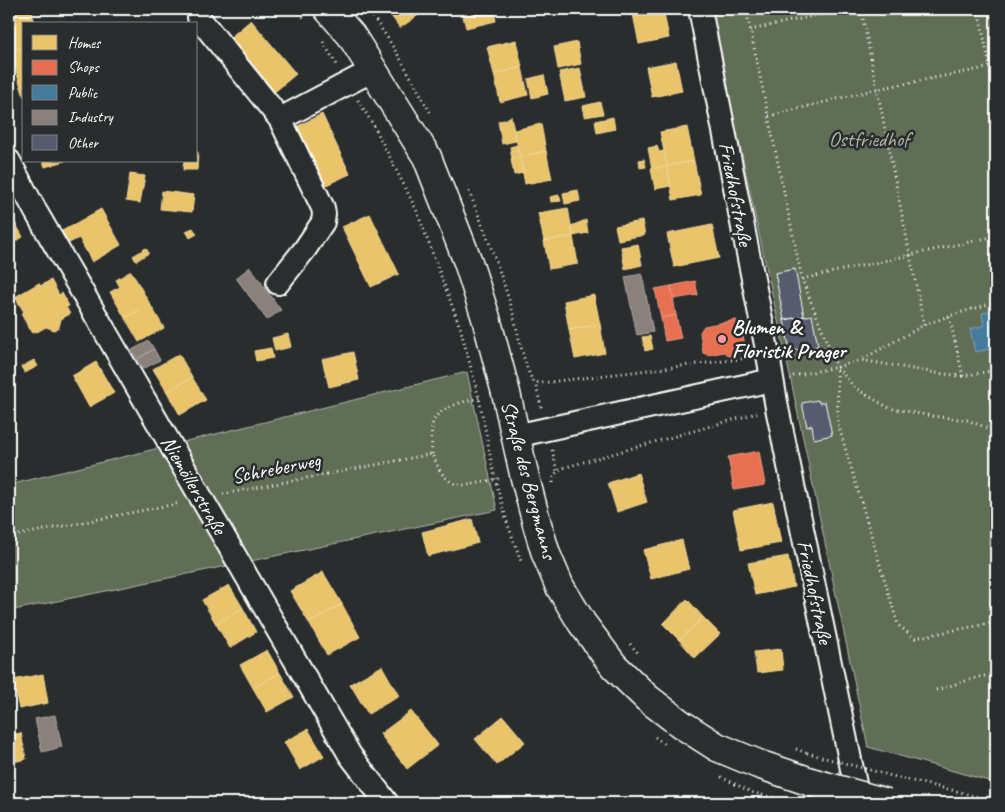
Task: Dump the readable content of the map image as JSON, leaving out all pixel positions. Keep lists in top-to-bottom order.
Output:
{
  "streets": {
    "main road": ["Straße des Bergmanns"],
    "street": ["Friedhofstraße", "Niemöllerstraße"],
    "path": ["Schreberweg"]
  },
  "crossings": [
    ["Schreberweg", "Niemöllerstraße"]
  ],
  "parks": ["Ostfriedhof"],
  "places": ["Blumen & Floristik Prager"],
  "legend": [
    "Homes",
    "Shops",
    "Public",
    "Industry",
    "Other"
  ]
}
